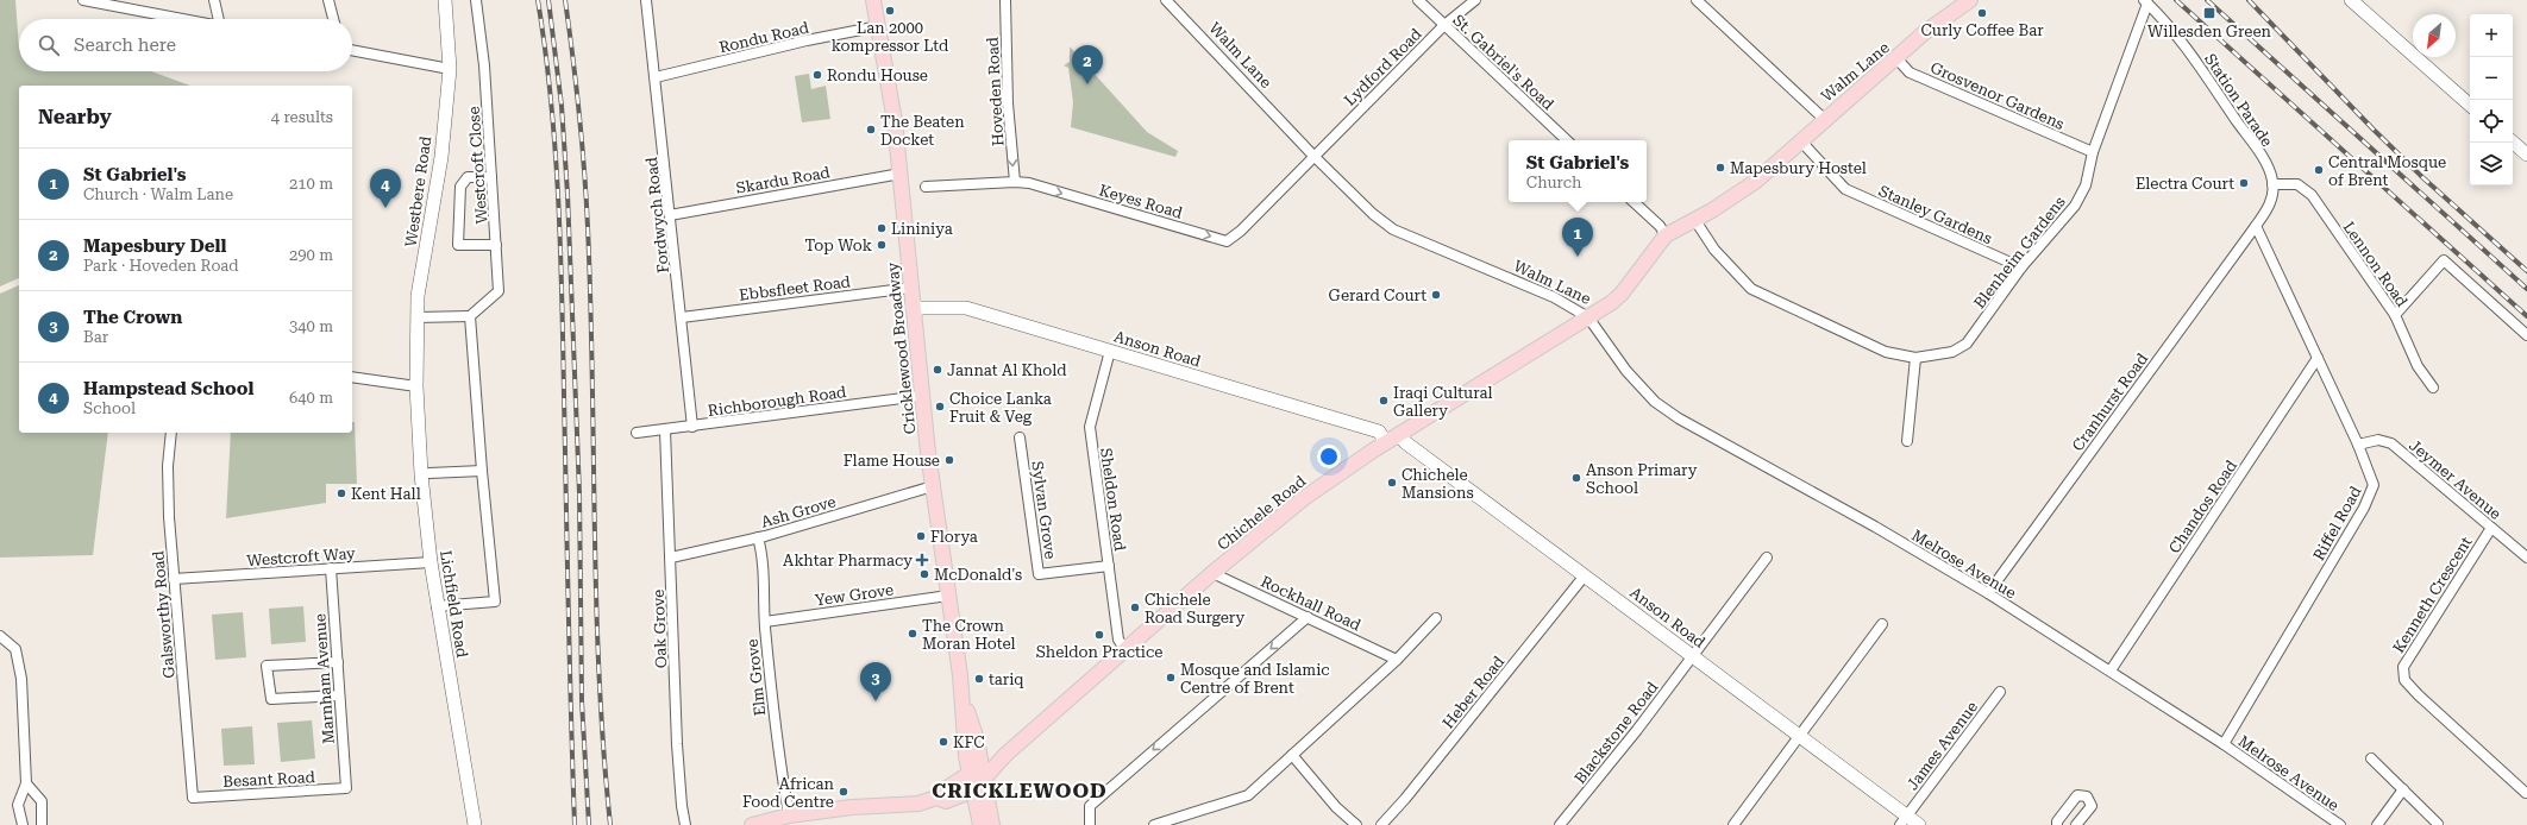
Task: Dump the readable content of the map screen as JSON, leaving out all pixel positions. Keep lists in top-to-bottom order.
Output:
{
  "streets": {
    "main road": ["Walm Lane", "Cricklewood Broadway", "Chichele Road"],
    "street": [
      "Rondu Road",
      "St. Gabriel's Road",
      "Lydford Road",
      "Hoveden Road",
      "Grosvenor Gardens",
      "Station Parade",
      "Westcroft Close",
      "Skardu Road",
      "Westbere Road",
      "Keyes Road",
      "Stanley Gardens",
      "Fordwych Road",
      "Blenheim Gardens",
      "Lennon Road",
      "Ebbsfleet Road",
      "Anson Road",
      "Richborough Road",
      "Cranhurst Road",
      "Jeymer Avenue",
      "Sheldon Road",
      "Chandos Road",
      "Sylvan Grove",
      "Ash Grove",
      "Riffel Road",
      "Westcroft Way",
      "Melrose Avenue",
      "Yew Grove",
      "Kenneth Crescent",
      "Rockhall Road",
      "Lichfield Road",
      "Galsworthy Road",
      "Oak Grove",
      "Elm Grove",
      "Marnham Avenue",
      "Heber Road",
      "Blackstone Road",
      "James Avenue",
      "Besant Road"
    ]
  },
  "crossings": [
    ["Rondu Road", "Fordwych Road"],
    ["Rondu Road", "Cricklewood Broadway"],
    ["Walm Lane", "Lydford Road"],
    ["Walm Lane", "Grosvenor Gardens"],
    ["Walm Lane", "Keyes Road"],
    ["Walm Lane", "Stanley Gardens"],
    ["Walm Lane", "Blenheim Gardens"],
    ["Walm Lane", "Chichele Road"],
    ["Walm Lane", "Melrose Avenue"],
    ["St. Gabriel's Road", "Lydford Road"],
    ["Lydford Road", "Keyes Road"],
    ["Hoveden Road", "Keyes Road"],
    ["Grosvenor Gardens", "Blenheim Gardens"],
    ["Station Parade", "Blenheim Gardens"],
    ["Station Parade", "Lennon Road"],
    ["Skardu Road", "Fordwych Road"],
    ["Skardu Road", "Cricklewood Broadway"],
    ["Westbere Road", "Lichfield Road"],
    ["Stanley Gardens", "Blenheim Gardens"],
    ["Fordwych Road", "Ebbsfleet Road"],
    ["Fordwych Road", "Richborough Road"],
    ["Ebbsfleet Road", "Cricklewood Broadway"],
    ["Cricklewood Broadway", "Anson Road"],
    ["Cricklewood Broadway", "Richborough Road"],
    ["Cricklewood Broadway", "Ash Grove"],
    ["Cricklewood Broadway", "Chichele Road"],
    ["Cricklewood Broadway", "Yew Grove"],
    ["Anson Road", "Sheldon Road"],
    ["Anson Road", "Chichele Road"],
    ["Anson Road", "Heber Road"],
    ["Anson Road", "Blackstone Road"],
    ["Anson Road", "James Avenue"],
    ["Richborough Road", "Oak Grove"],
    ["Cranhurst Road", "Riffel Road"],
    ["Cranhurst Road", "Melrose Avenue"],
    ["Jeymer Avenue", "Riffel Road"],
    ["Jeymer Avenue", "Kenneth Crescent"],
    ["Sheldon Road", "Sylvan Grove"],
    ["Sheldon Road", "Chichele Road"],
    ["Chandos Road", "Riffel Road"],
    ["Chandos Road", "Melrose Avenue"],
    ["Ash Grove", "Oak Grove"],
    ["Ash Grove", "Elm Grove"],
    ["Chichele Road", "Melrose Avenue"],
    ["Chichele Road", "Rockhall Road"],
    ["Riffel Road", "Melrose Avenue"],
    ["Westcroft Way", "Lichfield Road"],
    ["Westcroft Way", "Galsworthy Road"],
    ["Westcroft Way", "Marnham Avenue"],
    ["Yew Grove", "Elm Grove"],
    ["Galsworthy Road", "Besant Road"],
    ["Marnham Avenue", "Besant Road"]
  ],
  "one_way": ["Hoveden Road", "Keyes Road"],
  "districts": ["CRICKLEWOOD"],
  "places": {
    "other": [
      "Lan 2000 kompressor Ltd",
      "Curly Coffee Bar",
      "Rondu House",
      "The Beaten Docket",
      "Mapesbury Hostel",
      "Central Mosque of Brent",
      "Electra Court",
      "Lininiya",
      "Top Wok",
      "Gerard Court",
      "Jannat Al Khold",
      "Iraqi Cultural Gallery",
      "Choice Lanka Fruit & Veg",
      "Flame House",
      "Anson Primary School",
      "Chichele Mansions",
      "Kent Hall",
      "Florya",
      "McDonald's",
      "Chichele Road Surgery",
      "The Crown Moran Hotel",
      "Sheldon Practice",
      "Mosque and Islamic Centre of Brent",
      "tariq",
      "KFC",
      "African Food Centre"
    ],
    "transit": ["Willesden Green"],
    "health": ["Akhtar Pharmacy"]
  },
  "north": "bottom left",
  "page": {
    "map_buttons": ["+", "−"],
    "search": "Search here",
    "pins": [
      "2",
      "4",
      "1",
      "3"
    ],
    "heading": ["Nearby", "4 results"],
    "popup": ["St Gabriel's", "Church"],
    "list": [
      {
        "mark": "1",
        "name": "St Gabriel's",
        "note": "Church · Walm Lane",
        "value": "210 m"
      },
      {
        "mark": "2",
        "name": "Mapesbury Dell",
        "note": "Park · Hoveden Road",
        "value": "290 m"
      },
      {
        "mark": "3",
        "name": "The Crown",
        "note": "Bar",
        "value": "340 m"
      },
      {
        "mark": "4",
        "name": "Hampstead School",
        "note": "School",
        "value": "640 m"
      }
    ]
  }
}
